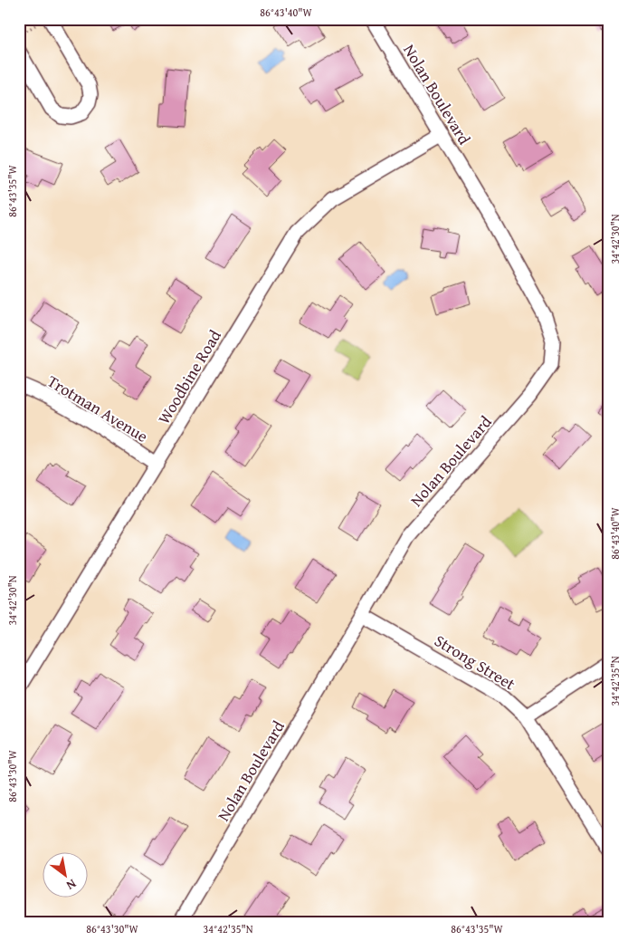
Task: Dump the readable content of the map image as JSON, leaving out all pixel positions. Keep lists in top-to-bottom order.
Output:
{
  "streets": {
    "street": [
      "Nolan Boulevard",
      "Woodbine Road",
      "Trotman Avenue",
      "Strong Street"
    ]
  },
  "crossings": [
    ["Nolan Boulevard", "Woodbine Road"],
    ["Nolan Boulevard", "Strong Street"],
    ["Woodbine Road", "Trotman Avenue"]
  ],
  "north": "bottom right",
  "coordinates": [
    "86°43'40\"W",
    "86°43'35\"W",
    "34°42'30\"N",
    "34°42'35\"N",
    "86°43'30\"W"
  ]
}
